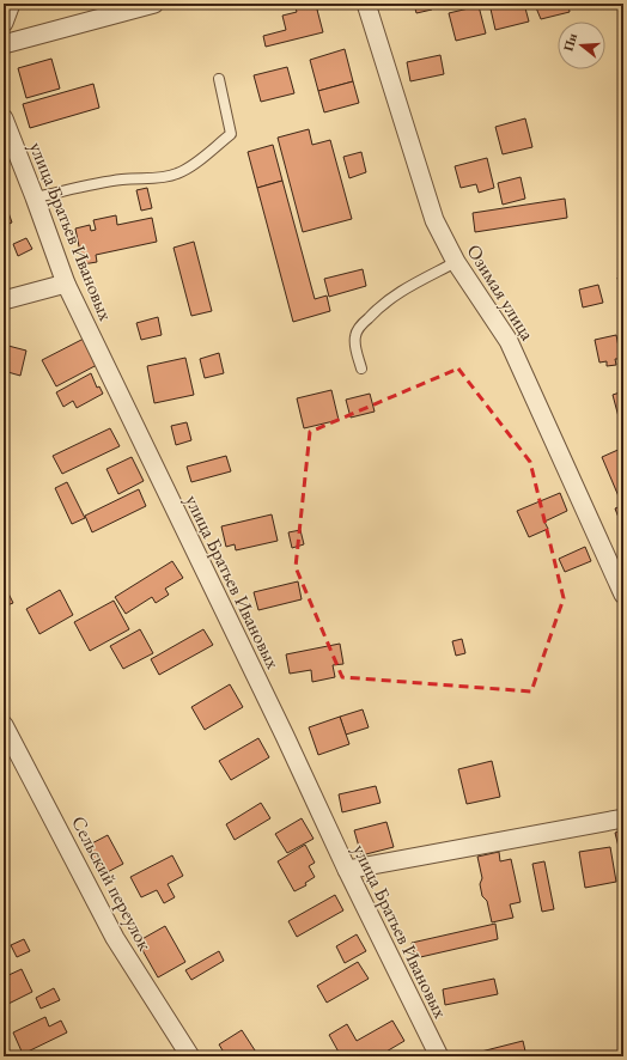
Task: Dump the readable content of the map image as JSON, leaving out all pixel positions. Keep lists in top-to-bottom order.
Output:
{
  "streets": {
    "street": ["улица Братьев Ивановых", "Озимая улица", "Сельский переулок"]
  },
  "north": "left"
}
